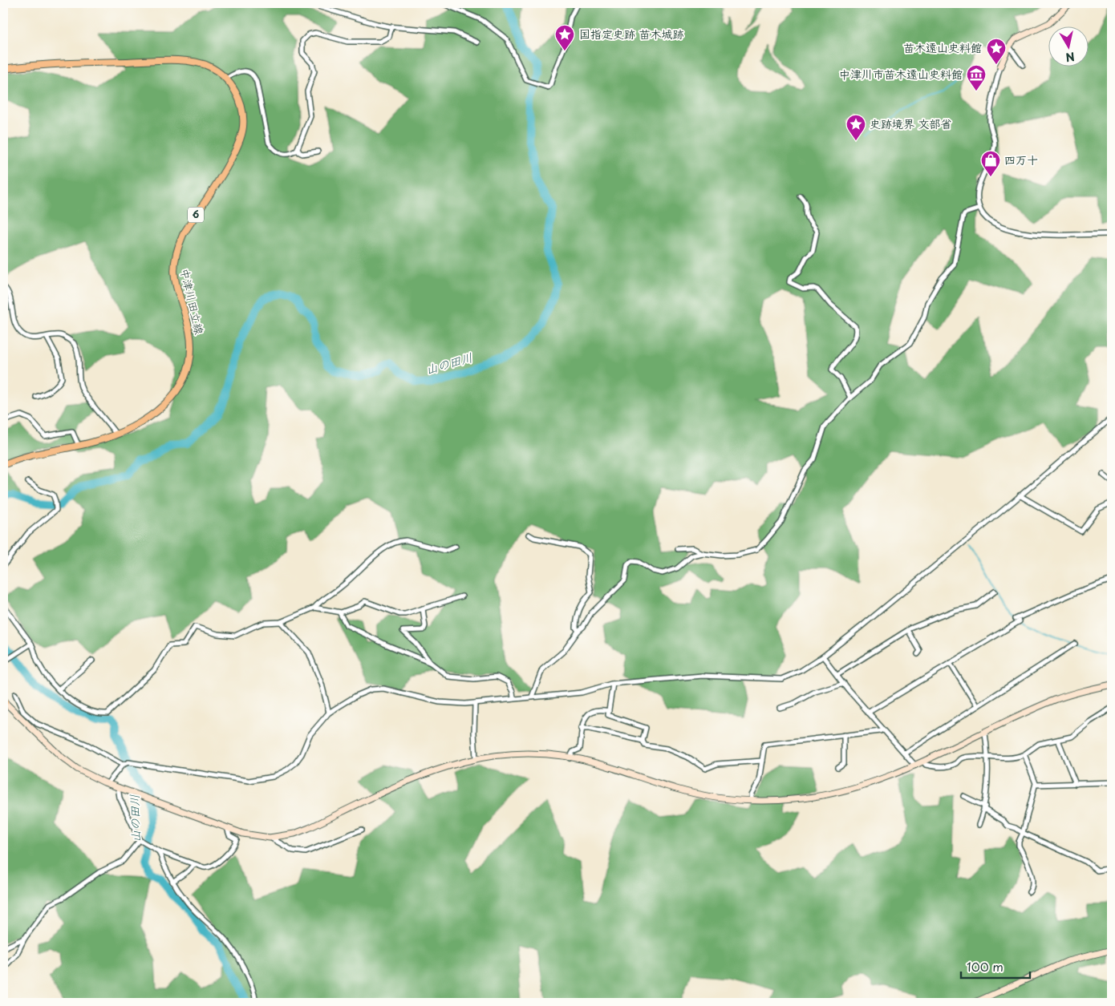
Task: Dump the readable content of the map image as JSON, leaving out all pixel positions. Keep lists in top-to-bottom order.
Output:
{
  "streets": {
    "main road": ["6", "中津川田立線"]
  },
  "water": ["山の田川"],
  "places": {
    "place": ["国指定史跡 苗木城跡", "苗木遠山史料館", "史跡境界 文部省"],
    "museum": ["中津川市苗木遠山史料館"],
    "shop": ["四万十"]
  },
  "scale_bar": "100 m",
  "north": "bottom"
}
